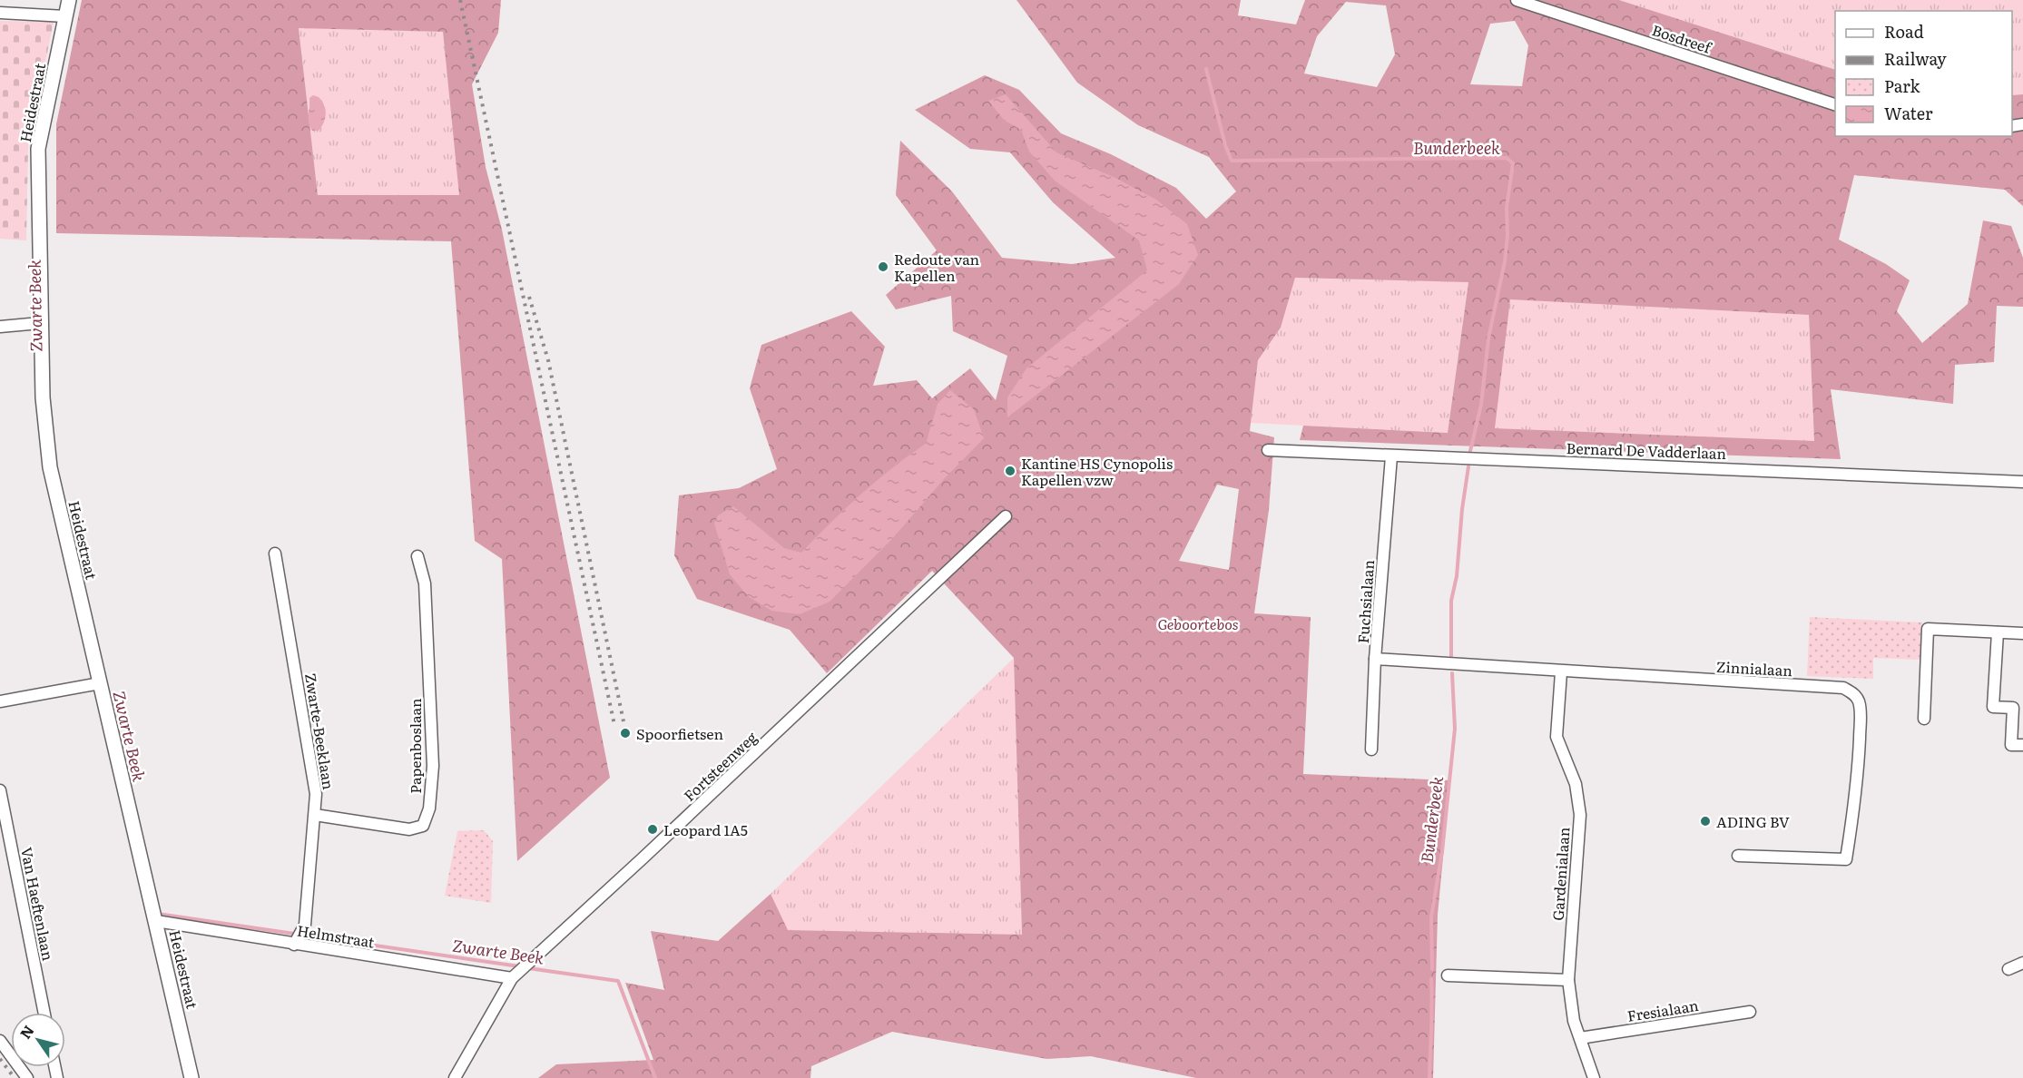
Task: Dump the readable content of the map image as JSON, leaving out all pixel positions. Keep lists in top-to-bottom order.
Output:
{
  "streets": {
    "street": [
      "Bosdreef",
      "Heidestraat",
      "Bernard De Vadderlaan",
      "Fuchsialaan",
      "Zinnialaan",
      "Zwarte-Beeklaan",
      "Papenboslaan",
      "Fortsteenweg",
      "Gardenialaan",
      "Van Haeftenlaan",
      "Helmstraat",
      "Fresialaan"
    ]
  },
  "crossings": [
    ["Heidestraat", "Helmstraat"],
    ["Bernard De Vadderlaan", "Fuchsialaan"],
    ["Fuchsialaan", "Zinnialaan"],
    ["Zinnialaan", "Gardenialaan"],
    ["Zwarte-Beeklaan", "Papenboslaan"],
    ["Zwarte-Beeklaan", "Helmstraat"],
    ["Fortsteenweg", "Helmstraat"],
    ["Gardenialaan", "Fresialaan"]
  ],
  "water": ["Bunderbeek", "Zwarte Beek"],
  "parks": ["Geboortebos"],
  "places": [
    "Redoute van Kapellen",
    "Kantine HS Cynopolis Kapellen vzw",
    "Spoorfietsen",
    "ADING BV",
    "Leopard 1A5"
  ],
  "legend": [
    "Road",
    "Railway",
    "Park",
    "Water"
  ],
  "north": "top left"
}
